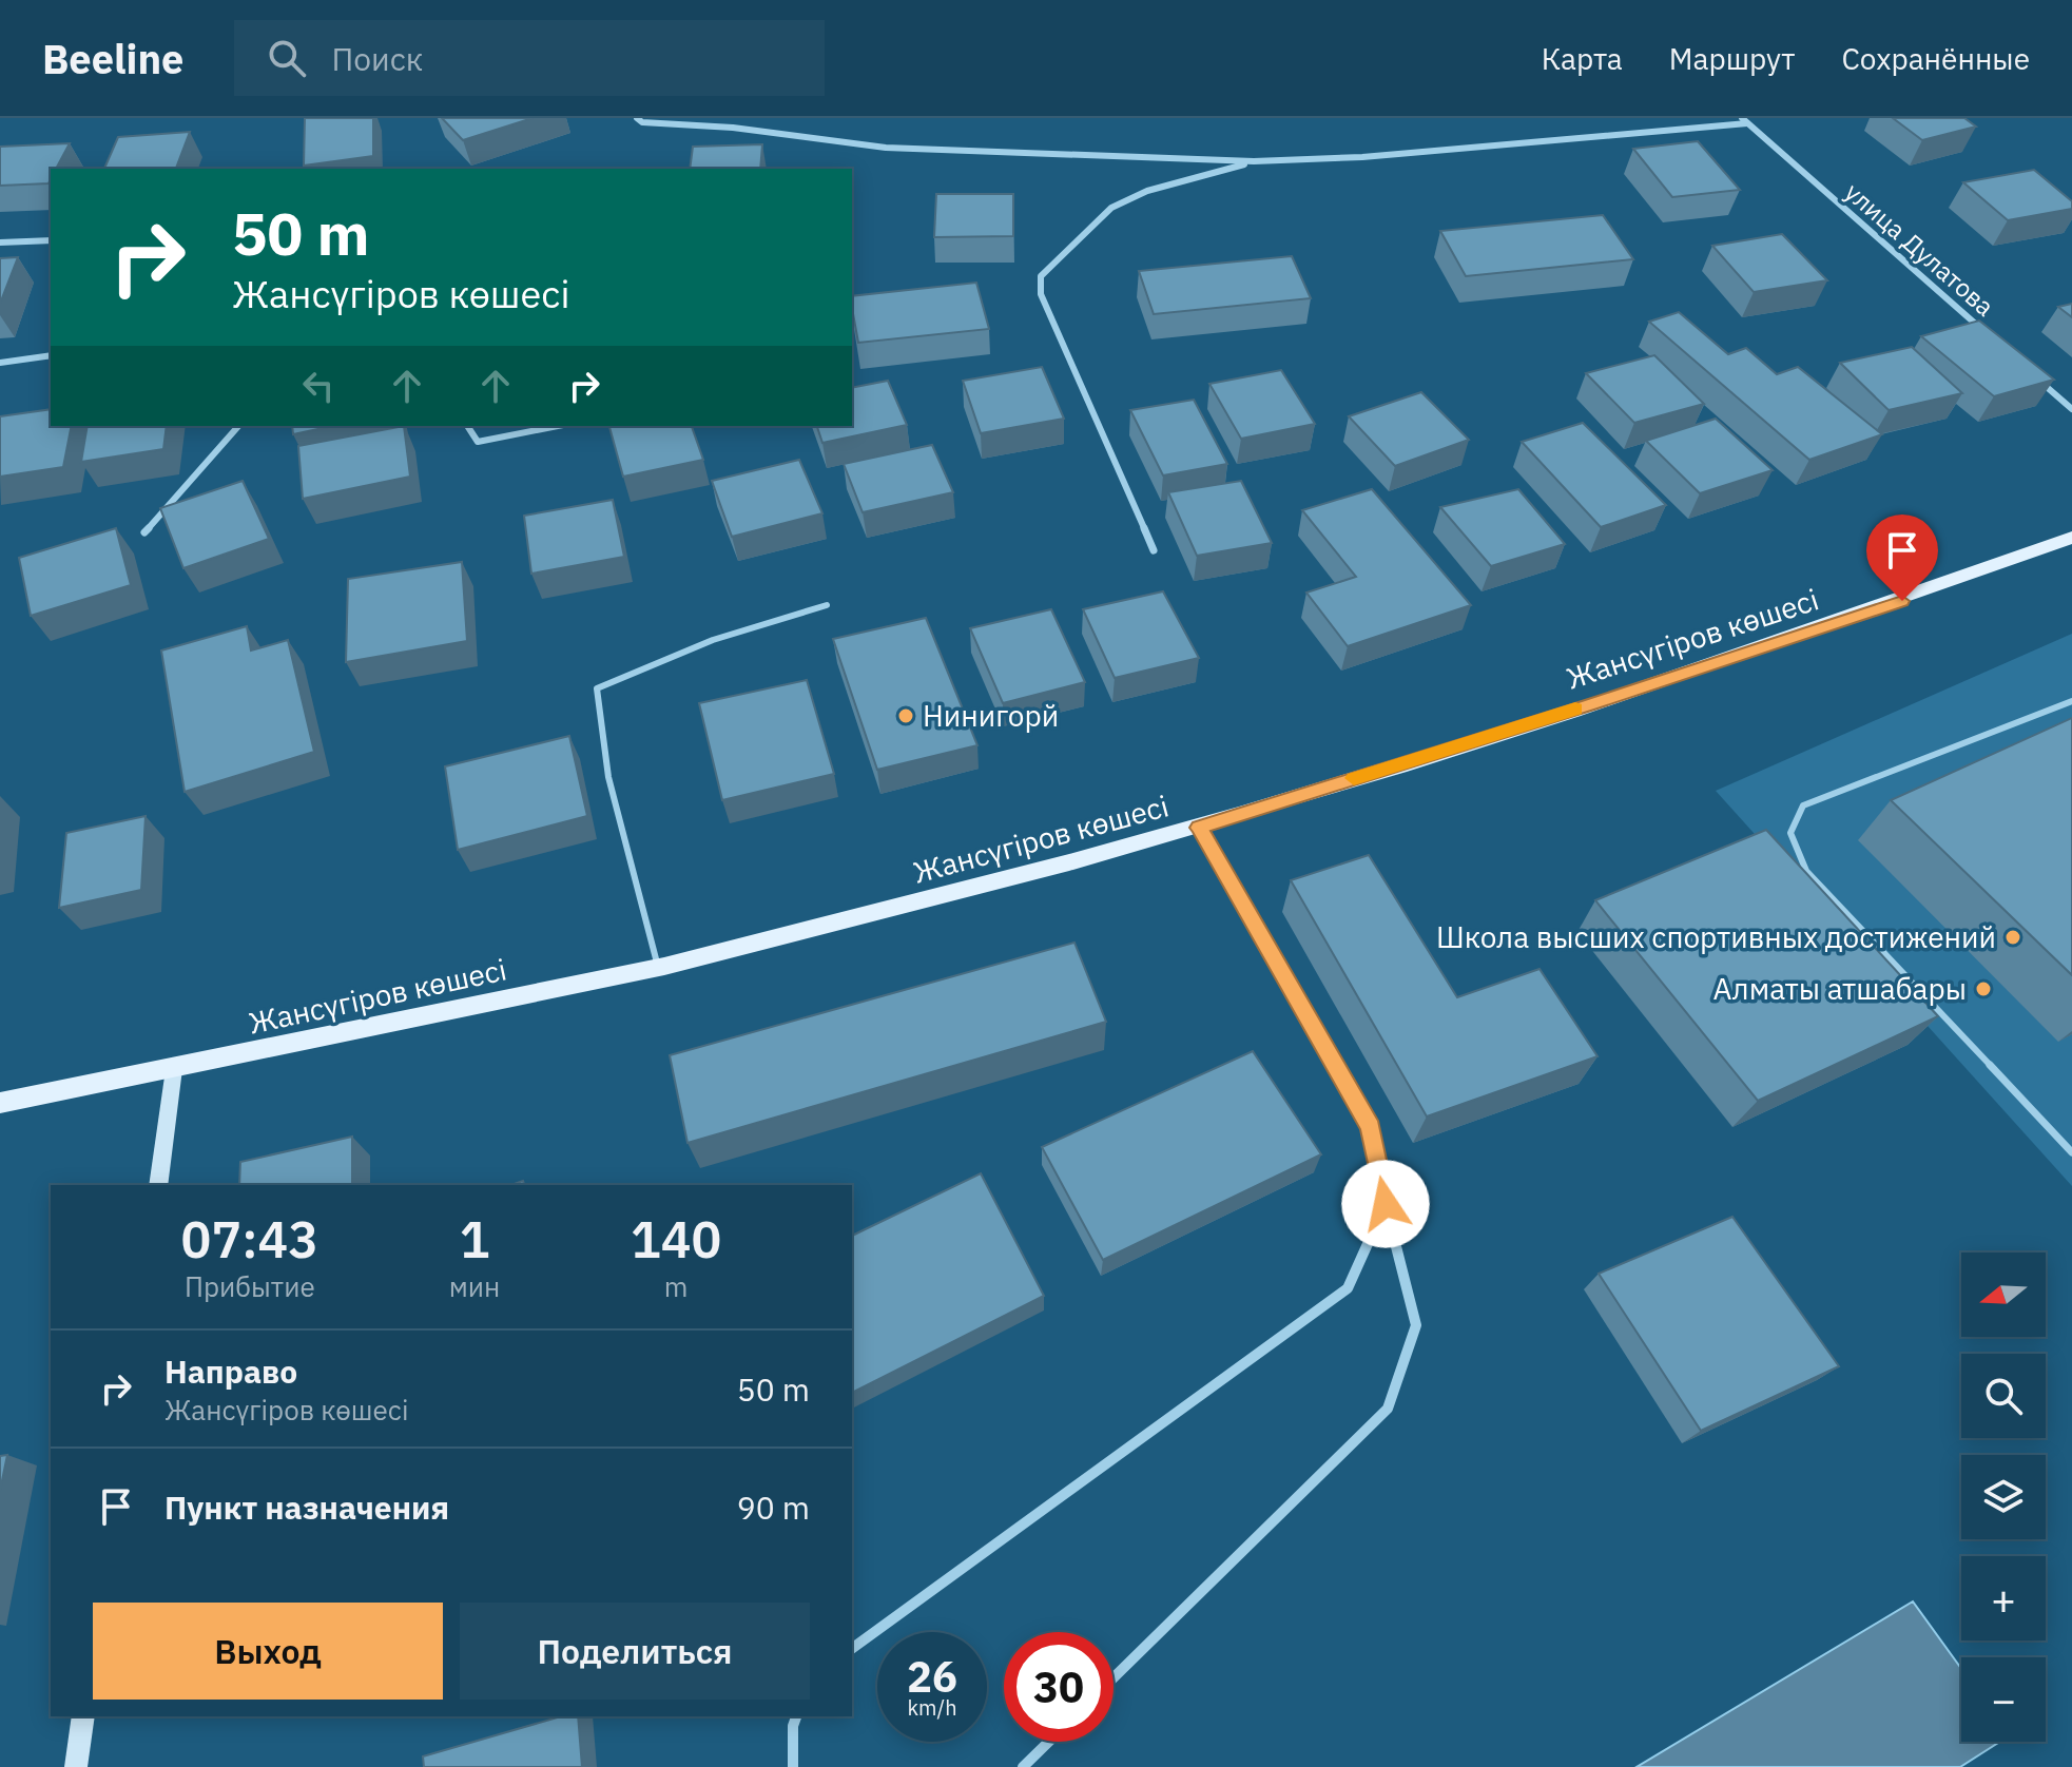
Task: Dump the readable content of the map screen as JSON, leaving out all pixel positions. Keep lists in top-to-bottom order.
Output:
{
  "streets": {
    "main road": ["Жансүгіров көшесі"],
    "street": ["улица Дулатова"]
  },
  "places": ["Нинигорй", "Школа высших спортивных достижений", "Алматы атшабары"],
  "north": "left",
  "page": {
    "header": "Beeline",
    "search": "Поиск",
    "nav": ["Карта", "Маршрут", "Сохранённые"],
    "turn": ["50 m", "Жансүгіров көшесі"],
    "eta": [
      "07:43",
      "Прибытие",
      "1",
      "мин",
      "140",
      "m"
    ],
    "map_buttons": ["+", "−"],
    "list": [
      {
        "name": "Направо",
        "note": "Жансүгіров көшесі",
        "value": "50 m"
      },
      {
        "name": "Пункт назначения",
        "value": "90 m"
      }
    ],
    "buttons": ["Выход", "Поделиться"],
    "speed": "26 km/h",
    "limit": "30"
  }
}
